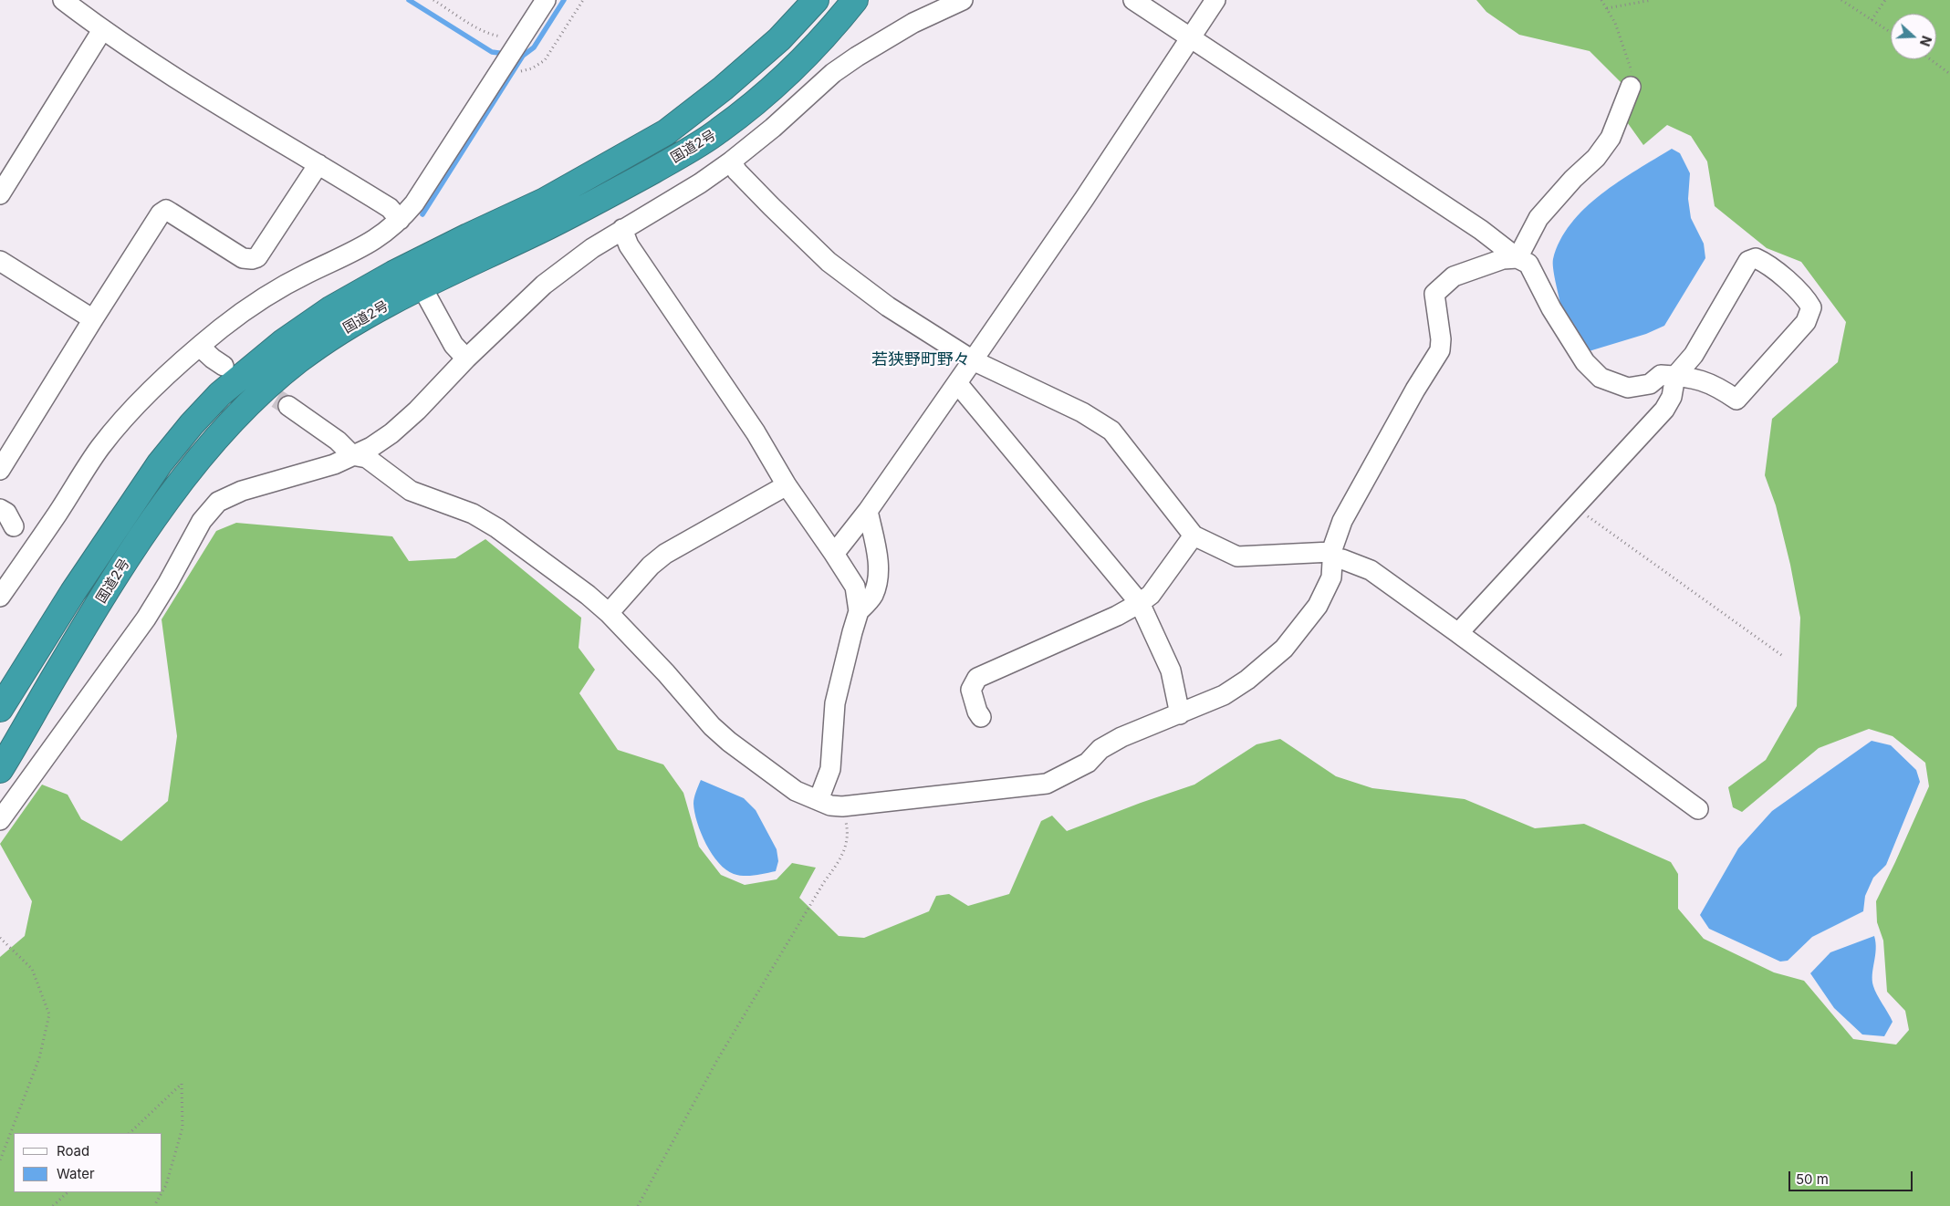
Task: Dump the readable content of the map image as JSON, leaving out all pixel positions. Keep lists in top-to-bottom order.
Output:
{
  "streets": {
    "highway": ["国道2号"]
  },
  "districts": ["若狭野町野々"],
  "legend": ["Road", "Water"],
  "scale_bar": "50 m",
  "north": "right"
}
